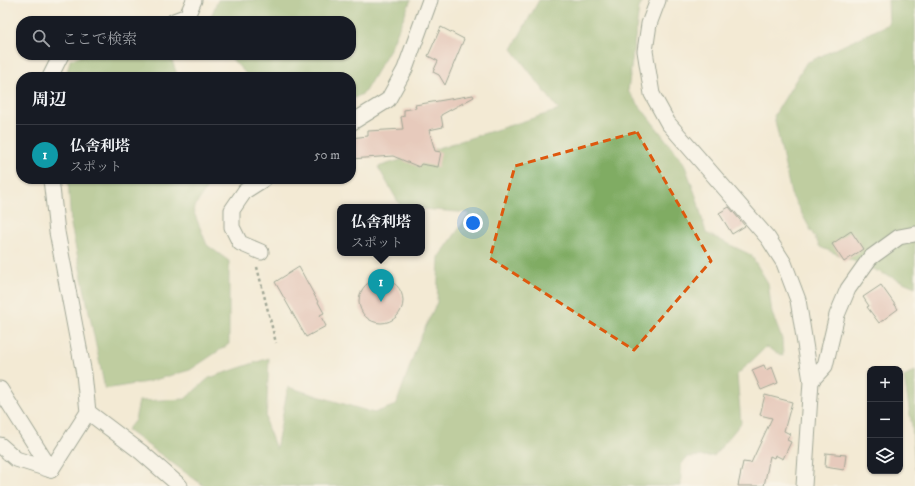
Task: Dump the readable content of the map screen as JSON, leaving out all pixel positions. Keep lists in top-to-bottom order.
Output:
{
  "page": {
    "search": "ここで検索",
    "heading": "周辺",
    "list": [
      {
        "mark": "1",
        "name": "仏舎利塔",
        "note": "スポット",
        "value": "50 m"
      }
    ],
    "popup": ["仏舎利塔", "スポット"],
    "pins": "1",
    "map_buttons": ["+", "−"]
  }
}
